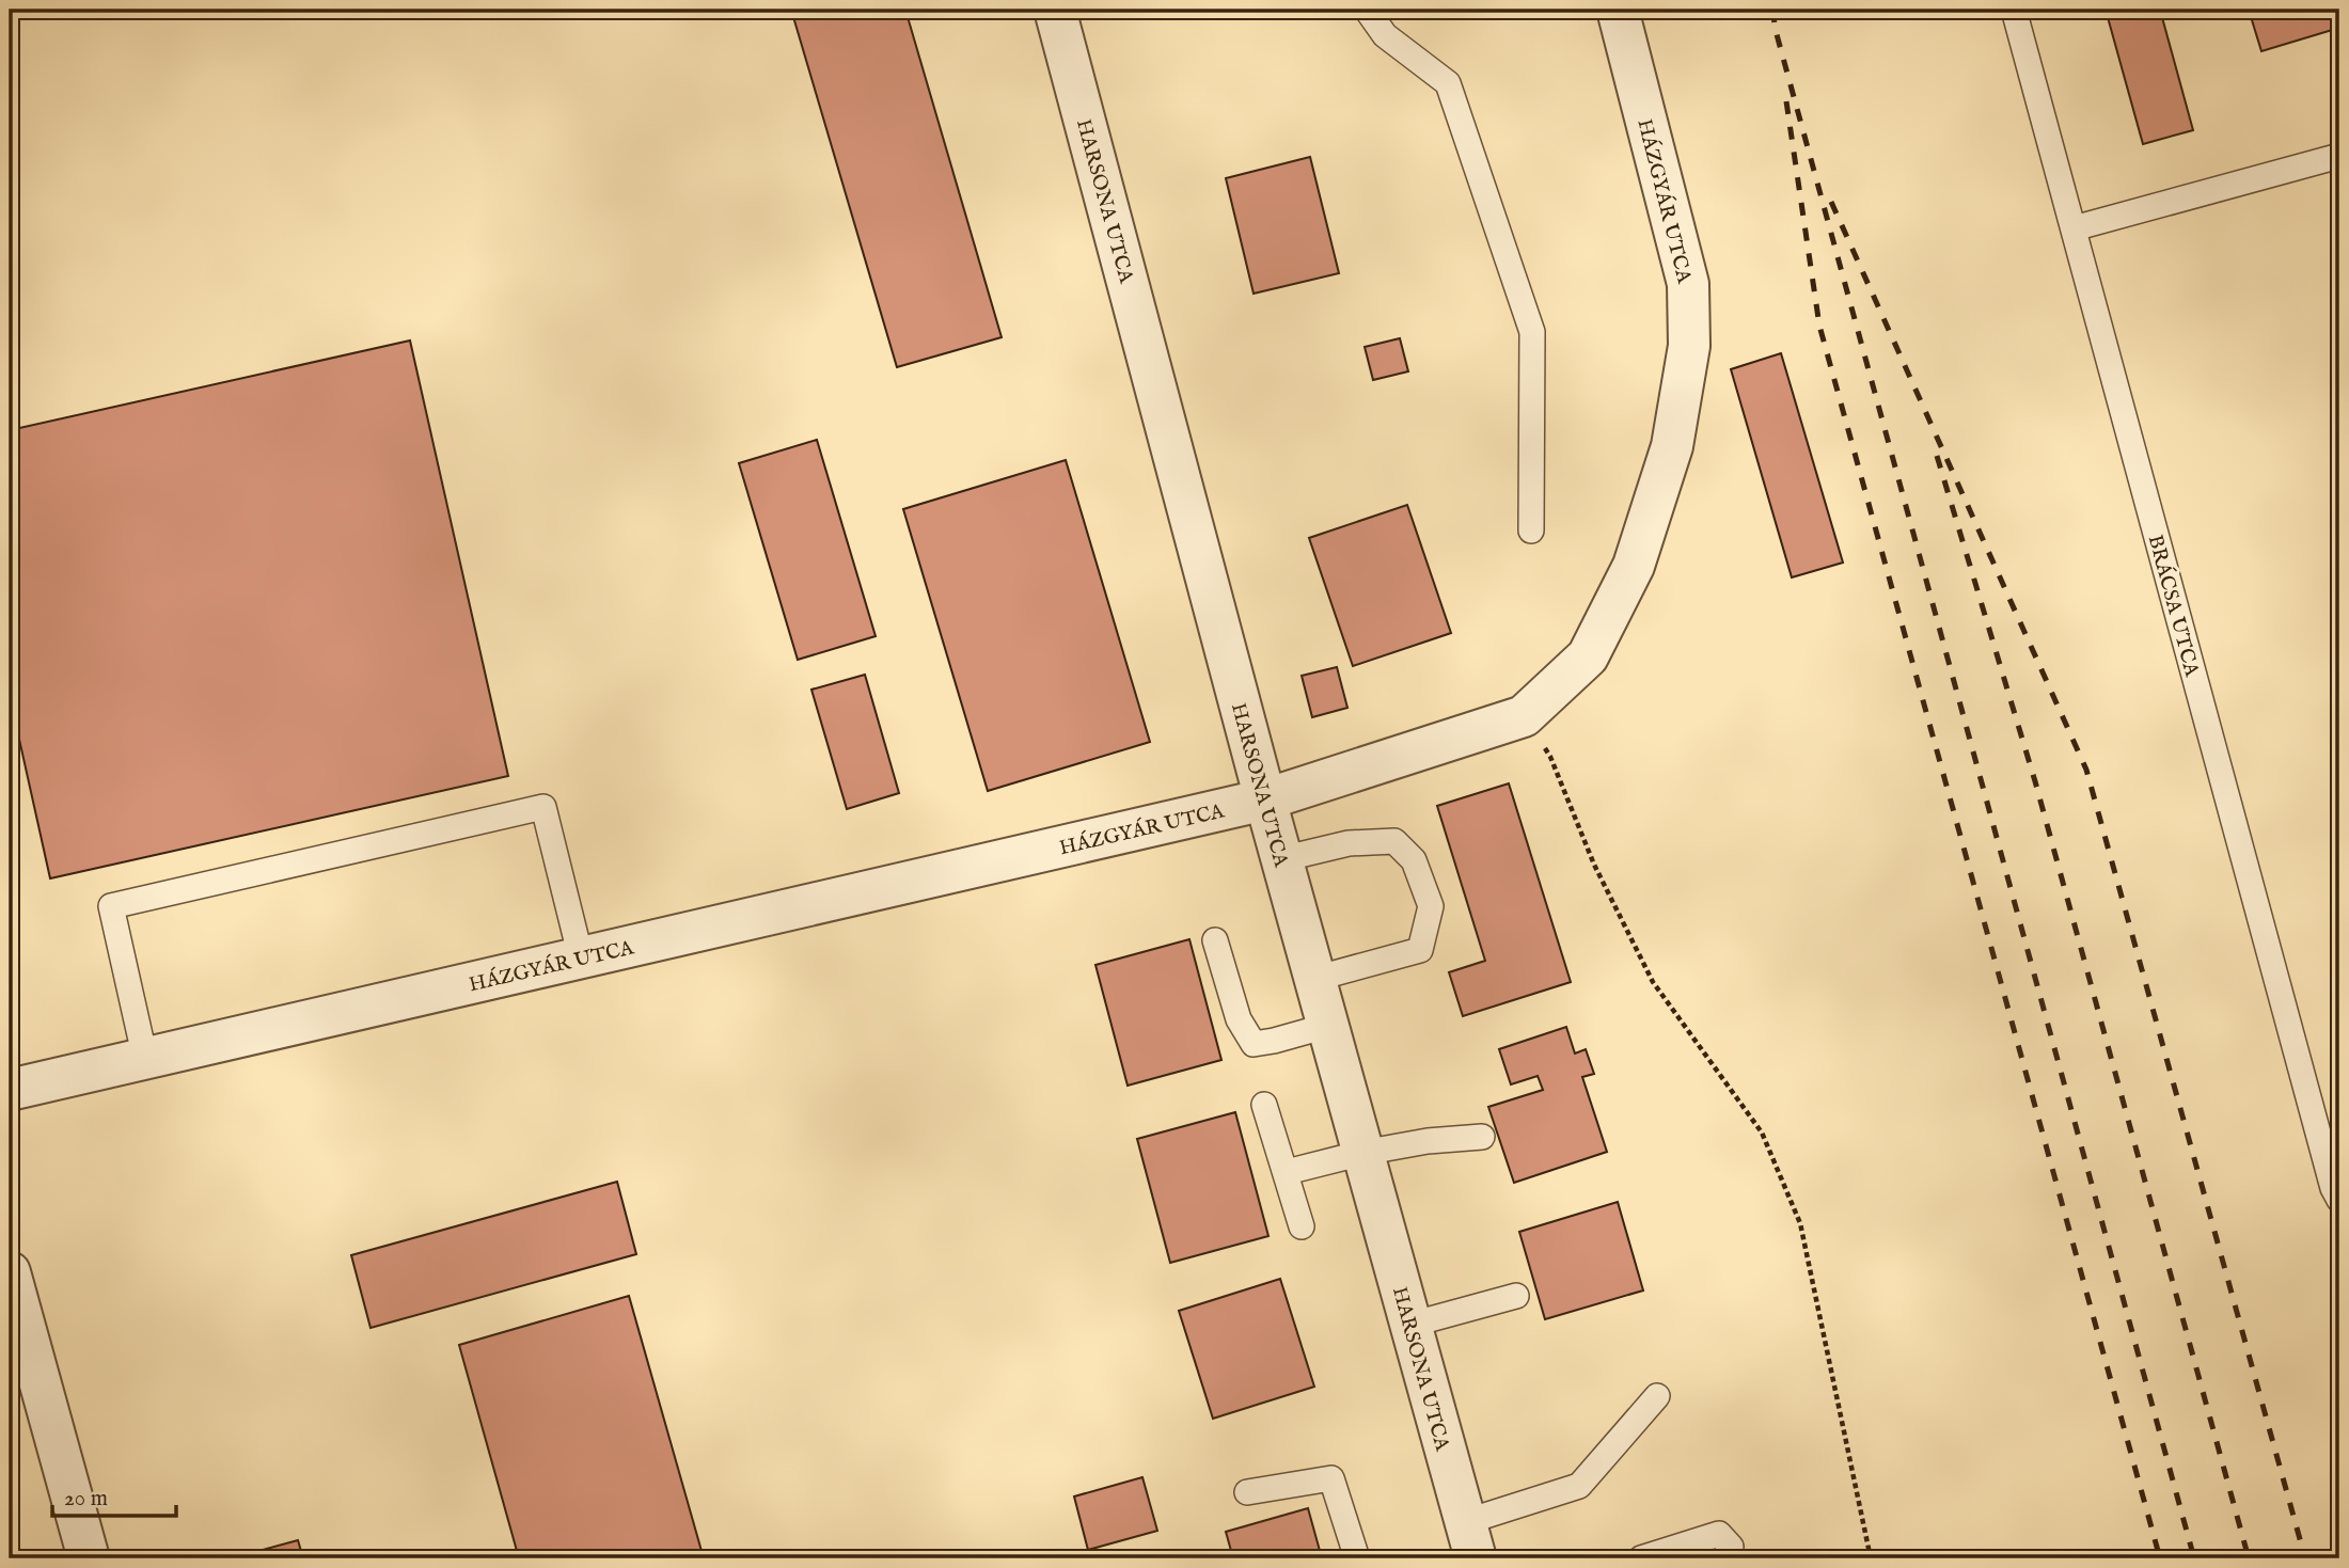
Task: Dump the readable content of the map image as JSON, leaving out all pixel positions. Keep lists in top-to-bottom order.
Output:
{
  "streets": {
    "street": ["HARSONA UTCA", "HÁZGYÁR UTCA"],
    "lane": ["BRÁCSA UTCA"]
  },
  "crossings": [
    ["HARSONA UTCA", "HÁZGYÁR UTCA"]
  ],
  "scale_bar": "20 m"
}
